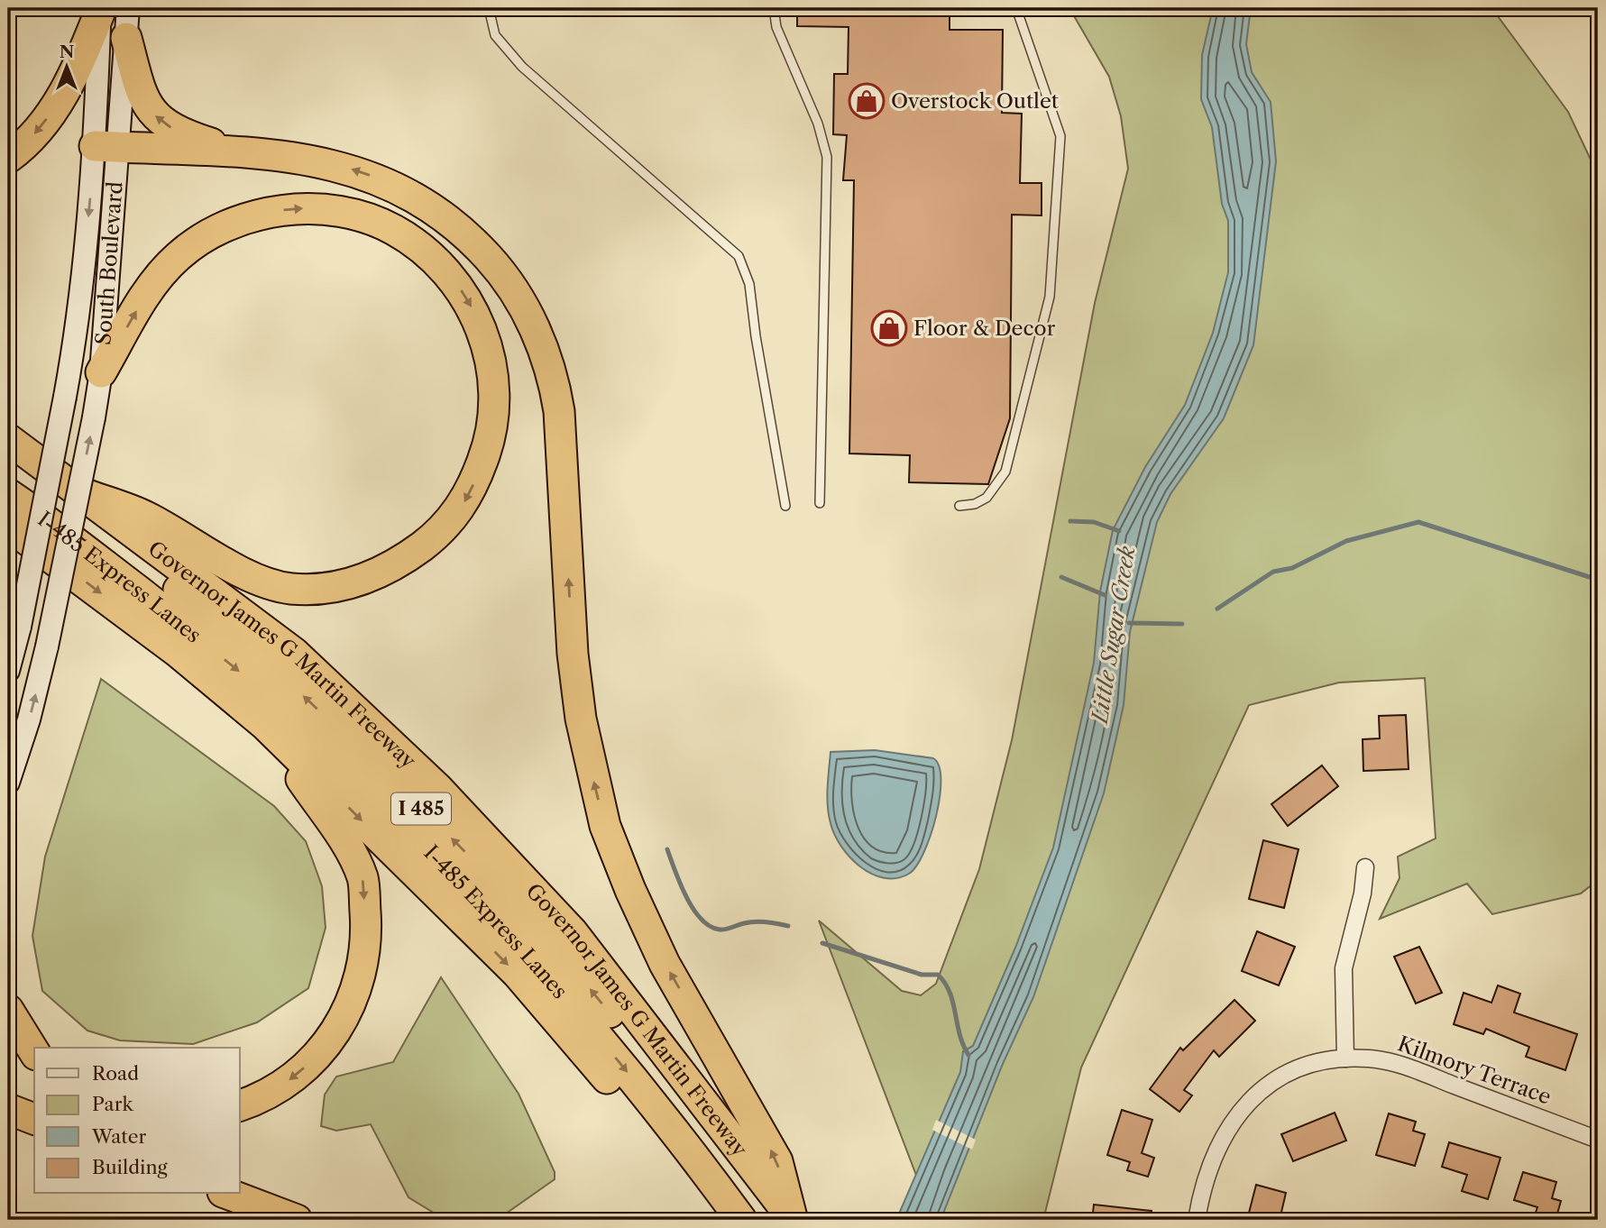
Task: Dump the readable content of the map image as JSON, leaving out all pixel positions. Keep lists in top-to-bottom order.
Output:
{
  "streets": {
    "highway": ["I-485 Express Lanes", "Governor James G Martin Freeway", "I 485"],
    "main road": ["South Boulevard"],
    "street": ["Kilmory Terrace"]
  },
  "crossings": [
    ["South Boulevard", "Governor James G Martin Freeway"],
    ["I-485 Express Lanes", "Governor James G Martin Freeway"]
  ],
  "water": ["Little Sugar Creek"],
  "places": {
    "shop": ["Overstock Outlet", "Floor & Decor"]
  },
  "legend": [
    "Road",
    "Park",
    "Water",
    "Building"
  ],
  "north": "top"
}
